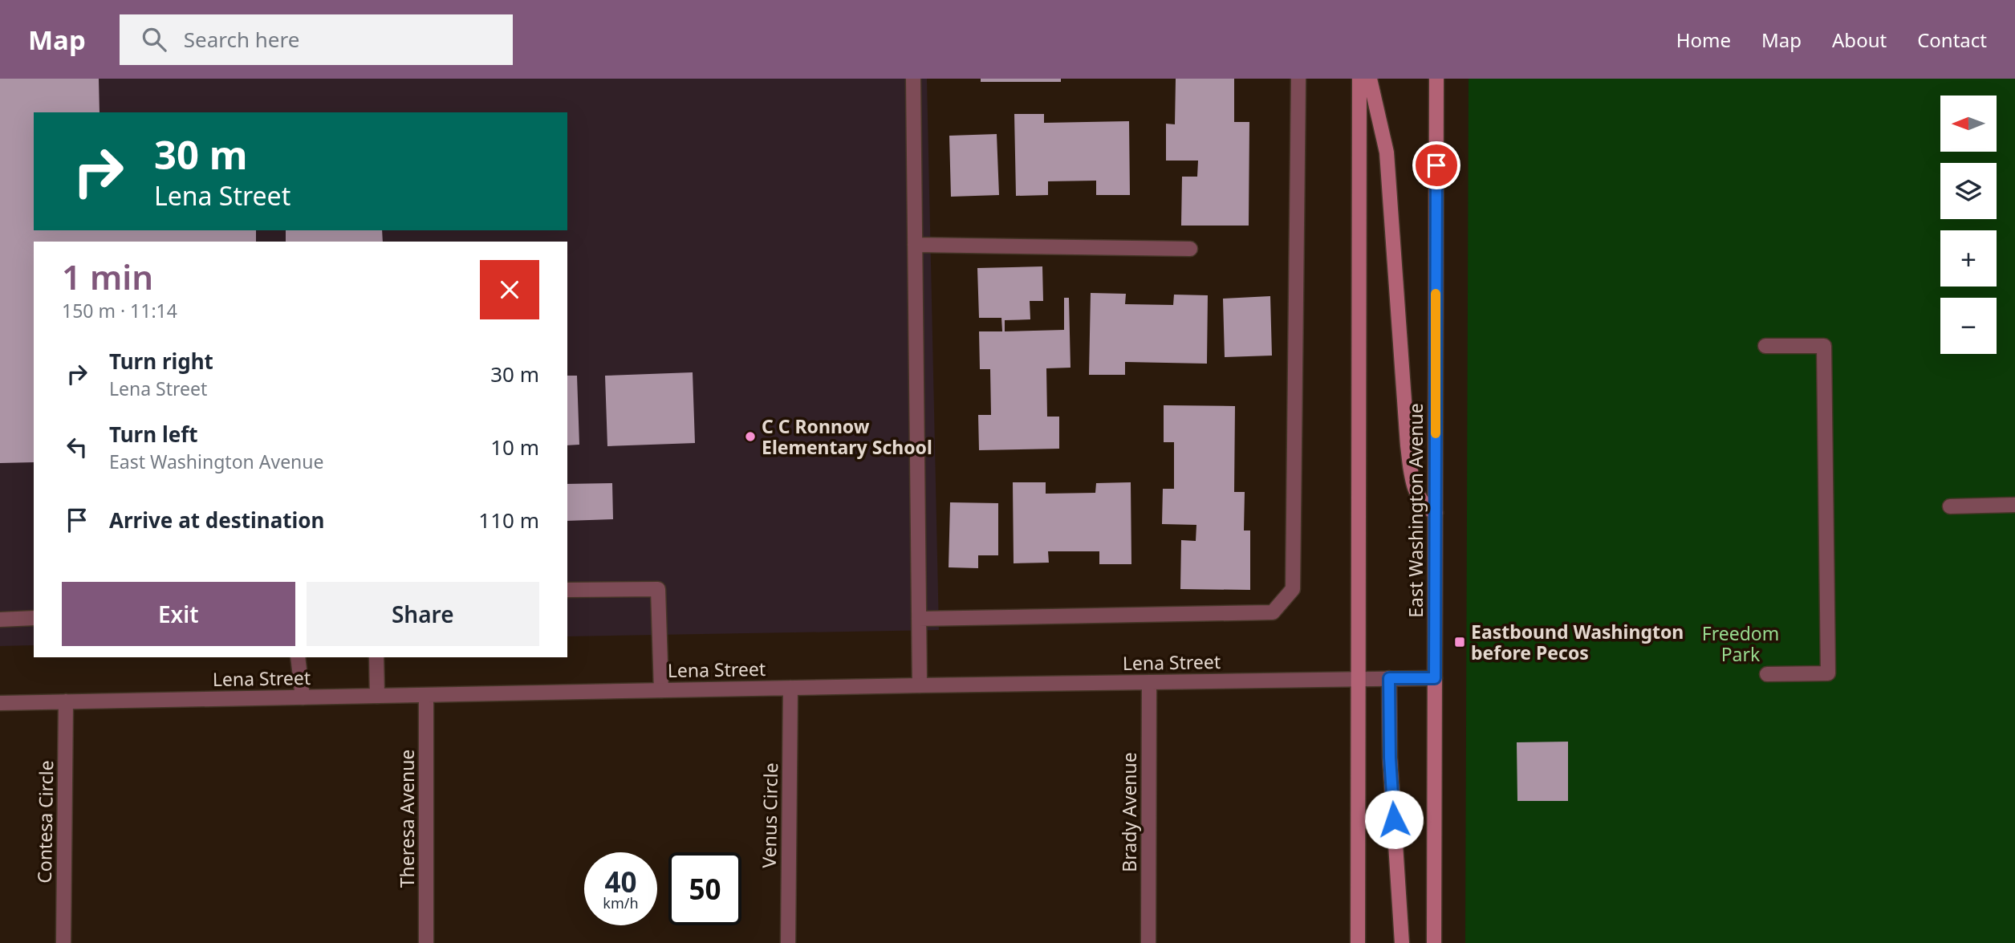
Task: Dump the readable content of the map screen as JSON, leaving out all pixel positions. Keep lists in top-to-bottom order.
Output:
{
  "streets": {
    "main road": ["East Washington Avenue"],
    "street": [
      "Lena Street",
      "Brady Avenue",
      "Venus Circle",
      "Theresa Avenue",
      "Contesa Circle"
    ]
  },
  "crossings": [
    ["East Washington Avenue", "Lena Street"],
    ["Lena Street", "Brady Avenue"],
    ["Lena Street", "Venus Circle"],
    ["Lena Street", "Theresa Avenue"],
    ["Lena Street", "Contesa Circle"]
  ],
  "parks": ["Freedom Park"],
  "places": {
    "other": ["C C Ronnow Elementary School"],
    "transit": ["Eastbound Washington before Pecos"]
  },
  "north": "left",
  "page": {
    "header": "Map",
    "search": "Search here",
    "nav": [
      "Home",
      "Map",
      "About",
      "Contact"
    ],
    "map_buttons": ["+", "−"],
    "turn": ["30 m", "Lena Street"],
    "heading": ["1 min", "150 m · 11:14"],
    "list": [
      {
        "name": "Turn right",
        "note": "Lena Street",
        "value": "30 m"
      },
      {
        "name": "Turn left",
        "note": "East Washington Avenue",
        "value": "10 m"
      },
      {
        "name": "Arrive at destination",
        "value": "110 m"
      }
    ],
    "buttons": ["Exit", "Share"],
    "speed": "40 km/h",
    "limit": "50"
  }
}
